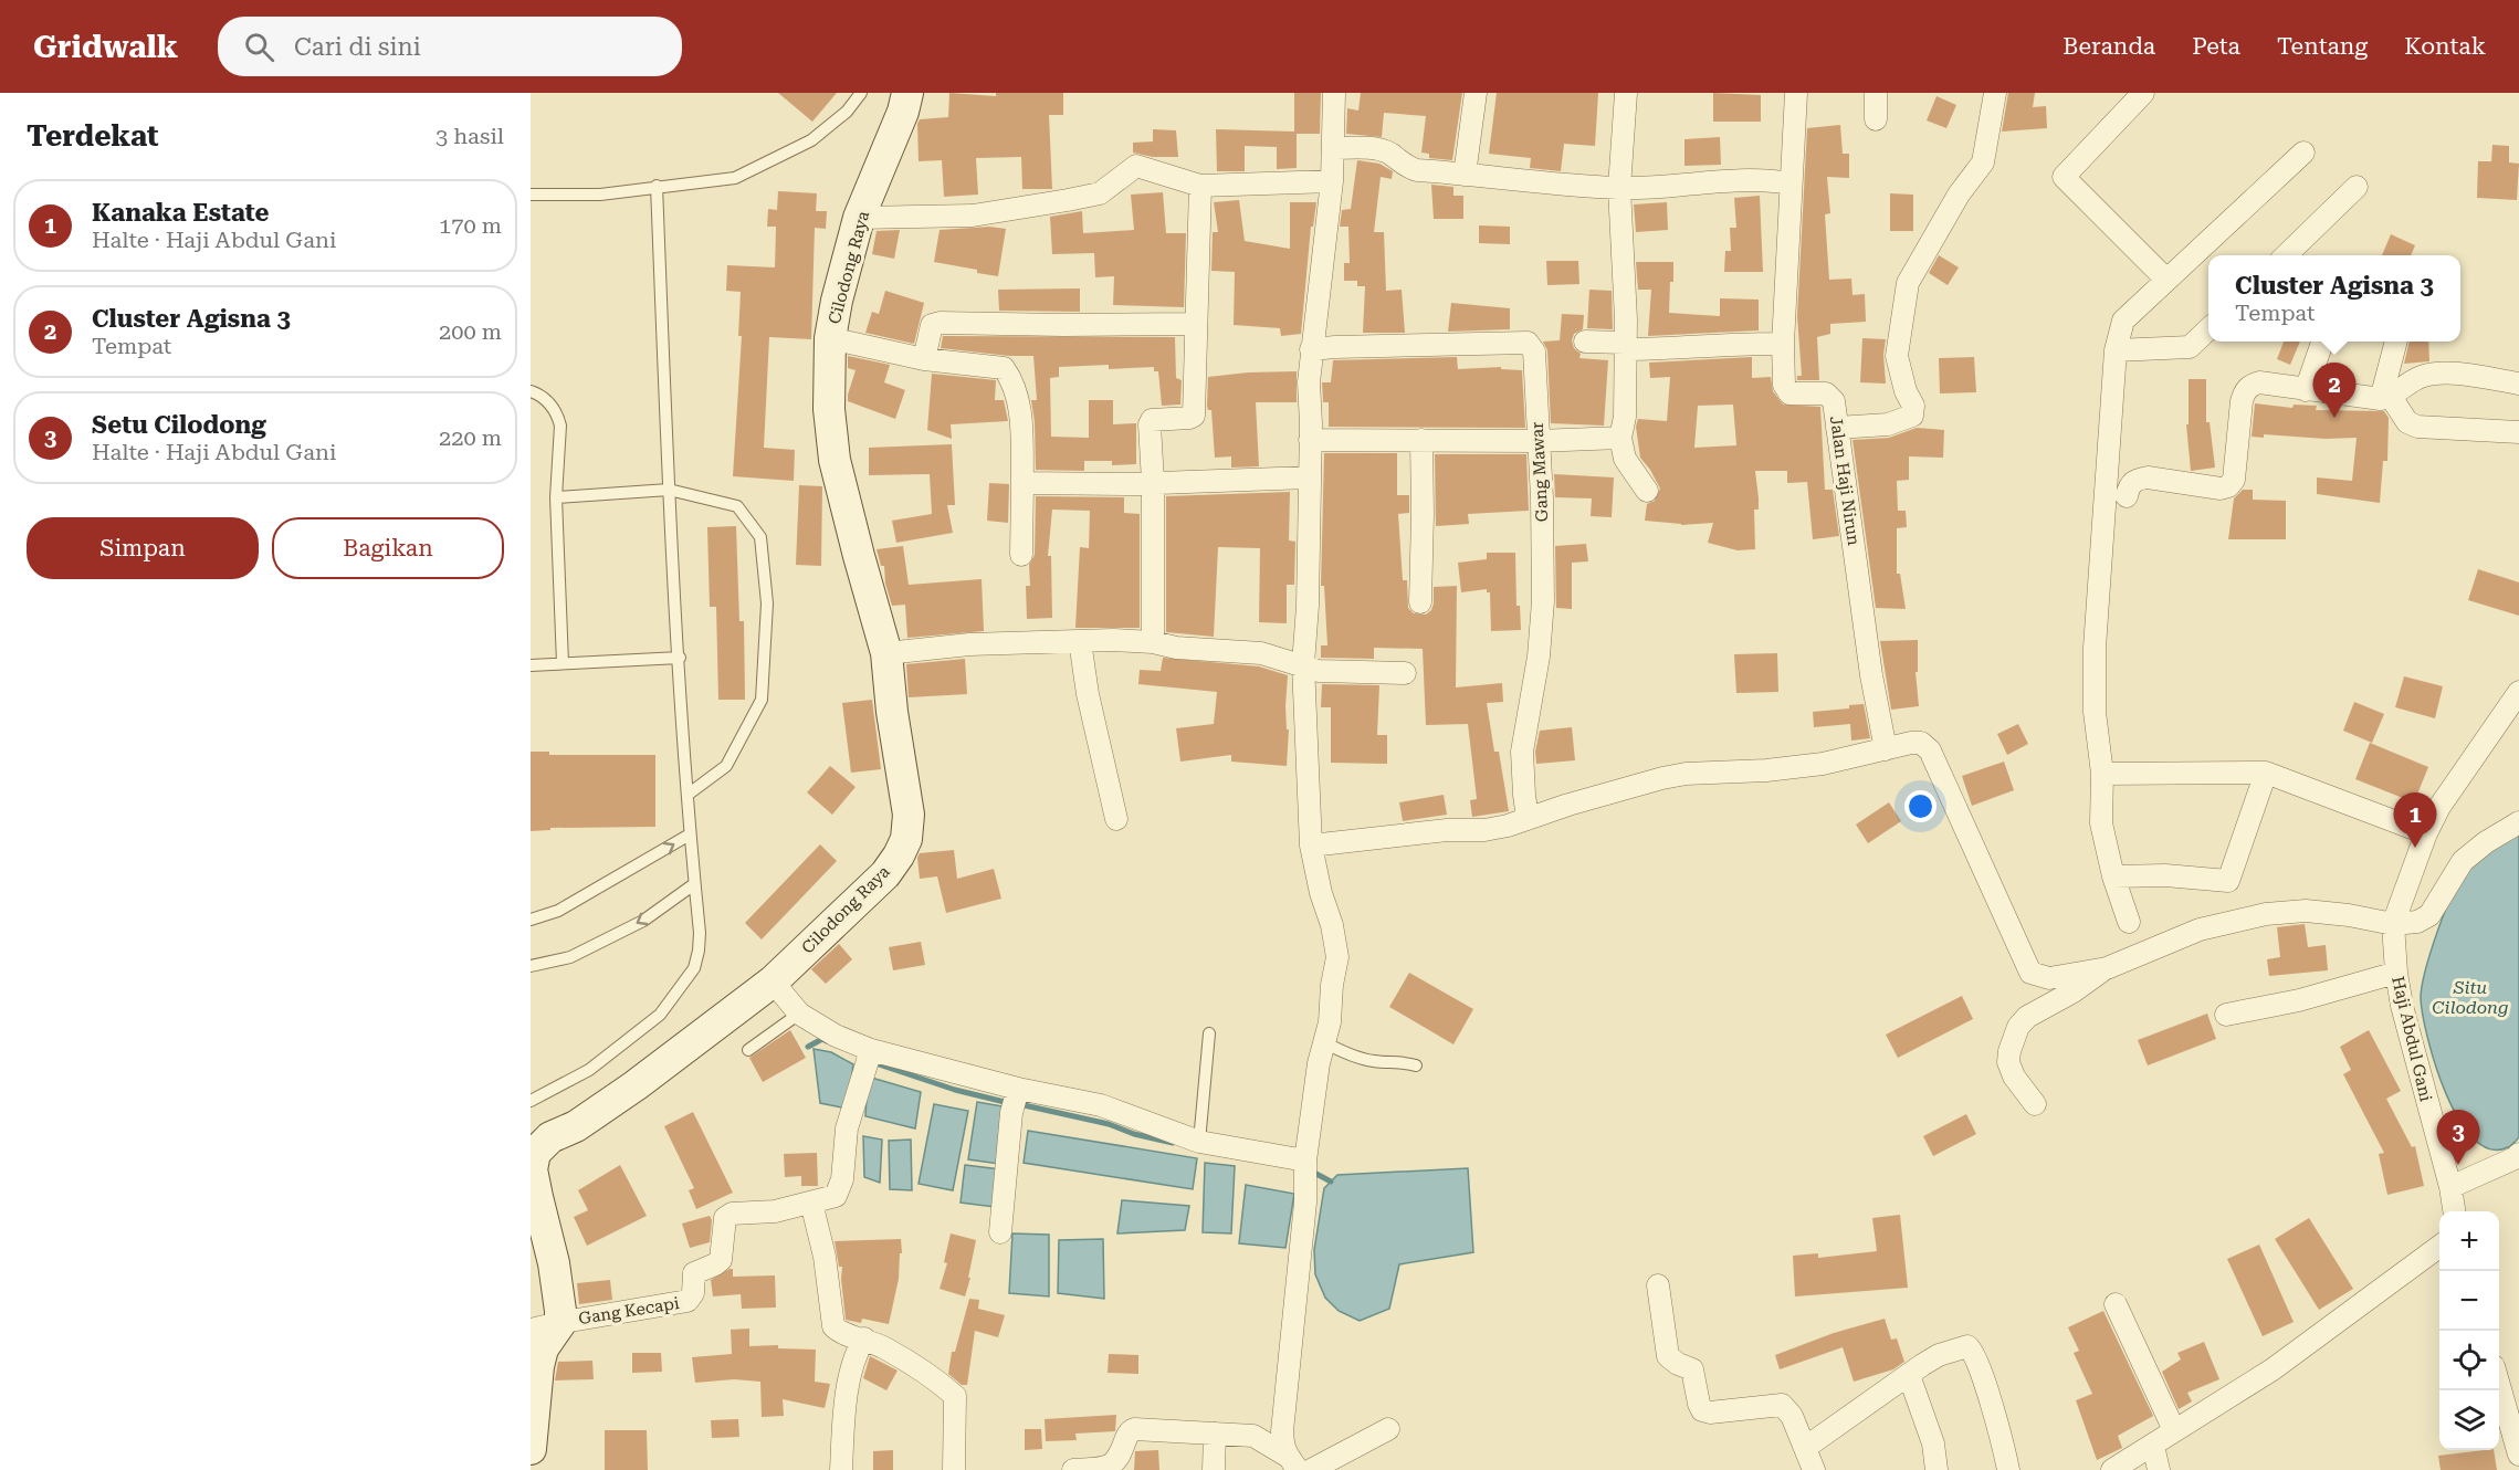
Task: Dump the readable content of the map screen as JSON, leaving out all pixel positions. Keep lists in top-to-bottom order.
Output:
{
  "streets": {
    "street": [
      "Cilodong Raya",
      "Gang Mawar",
      "Jalan Haji Nirun",
      "Haji Abdul Gani",
      "Gang Kecapi"
    ]
  },
  "crossings": [
    ["Cilodong Raya", "Gang Kecapi"]
  ],
  "water": ["Situ Cilodong"],
  "page": {
    "header": "Gridwalk",
    "search": "Cari di sini",
    "nav": [
      "Beranda",
      "Peta",
      "Tentang",
      "Kontak"
    ],
    "heading": ["Terdekat", "3 hasil"],
    "list": [
      {
        "mark": "1",
        "name": "Kanaka Estate",
        "note": "Halte · Haji Abdul Gani",
        "value": "170 m"
      },
      {
        "mark": "2",
        "name": "Cluster Agisna 3",
        "note": "Tempat",
        "value": "200 m"
      },
      {
        "mark": "3",
        "name": "Setu Cilodong",
        "note": "Halte · Haji Abdul Gani",
        "value": "220 m"
      }
    ],
    "popup": ["Cluster Agisna 3", "Tempat"],
    "pins": ["2", "1", "3"],
    "buttons": ["Simpan", "Bagikan"],
    "map_buttons": ["+", "−"]
  }
}
